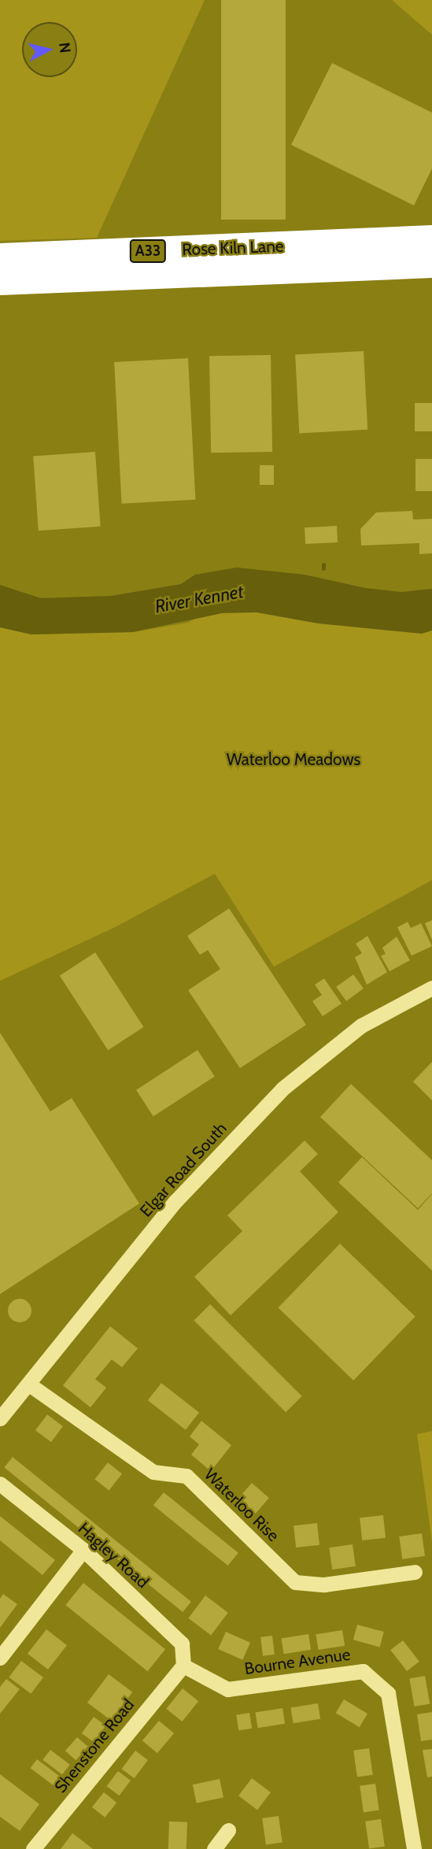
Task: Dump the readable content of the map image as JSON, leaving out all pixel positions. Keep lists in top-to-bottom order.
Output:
{
  "streets": {
    "highway": ["Rose Kiln Lane", "A33"],
    "street": [
      "Elgar Road South",
      "Waterloo Rise",
      "Hagley Road",
      "Bourne Avenue",
      "Shenstone Road"
    ]
  },
  "crossings": [
    ["Elgar Road South", "Waterloo Rise"],
    ["Hagley Road", "Bourne Avenue"],
    ["Hagley Road", "Shenstone Road"],
    ["Bourne Avenue", "Shenstone Road"]
  ],
  "water": ["River Kennet"],
  "parks": ["Waterloo Meadows"],
  "north": "right"
}
